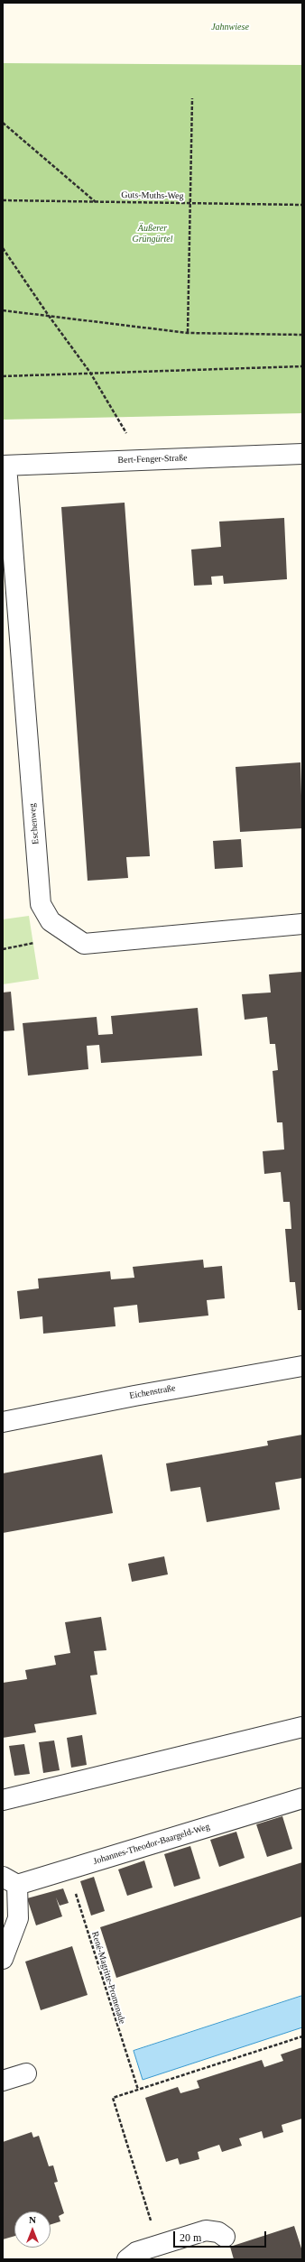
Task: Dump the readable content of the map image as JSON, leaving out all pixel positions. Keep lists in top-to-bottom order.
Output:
{
  "streets": {
    "street": [
      "Bert-Fenger-Straße",
      "Eschenweg",
      "Eichenstraße",
      "Johannes-Theodor-Baargeld-Weg"
    ],
    "path": ["Guts-Muths-Weg", "René-Magritte-Promenade"]
  },
  "crossings": [
    ["Bert-Fenger-Straße", "Eschenweg"],
    ["Johannes-Theodor-Baargeld-Weg", "René-Magritte-Promenade"]
  ],
  "parks": ["Jahnwiese", "Äußerer Grüngürtel"],
  "scale_bar": "20 m",
  "north": "top"
}
